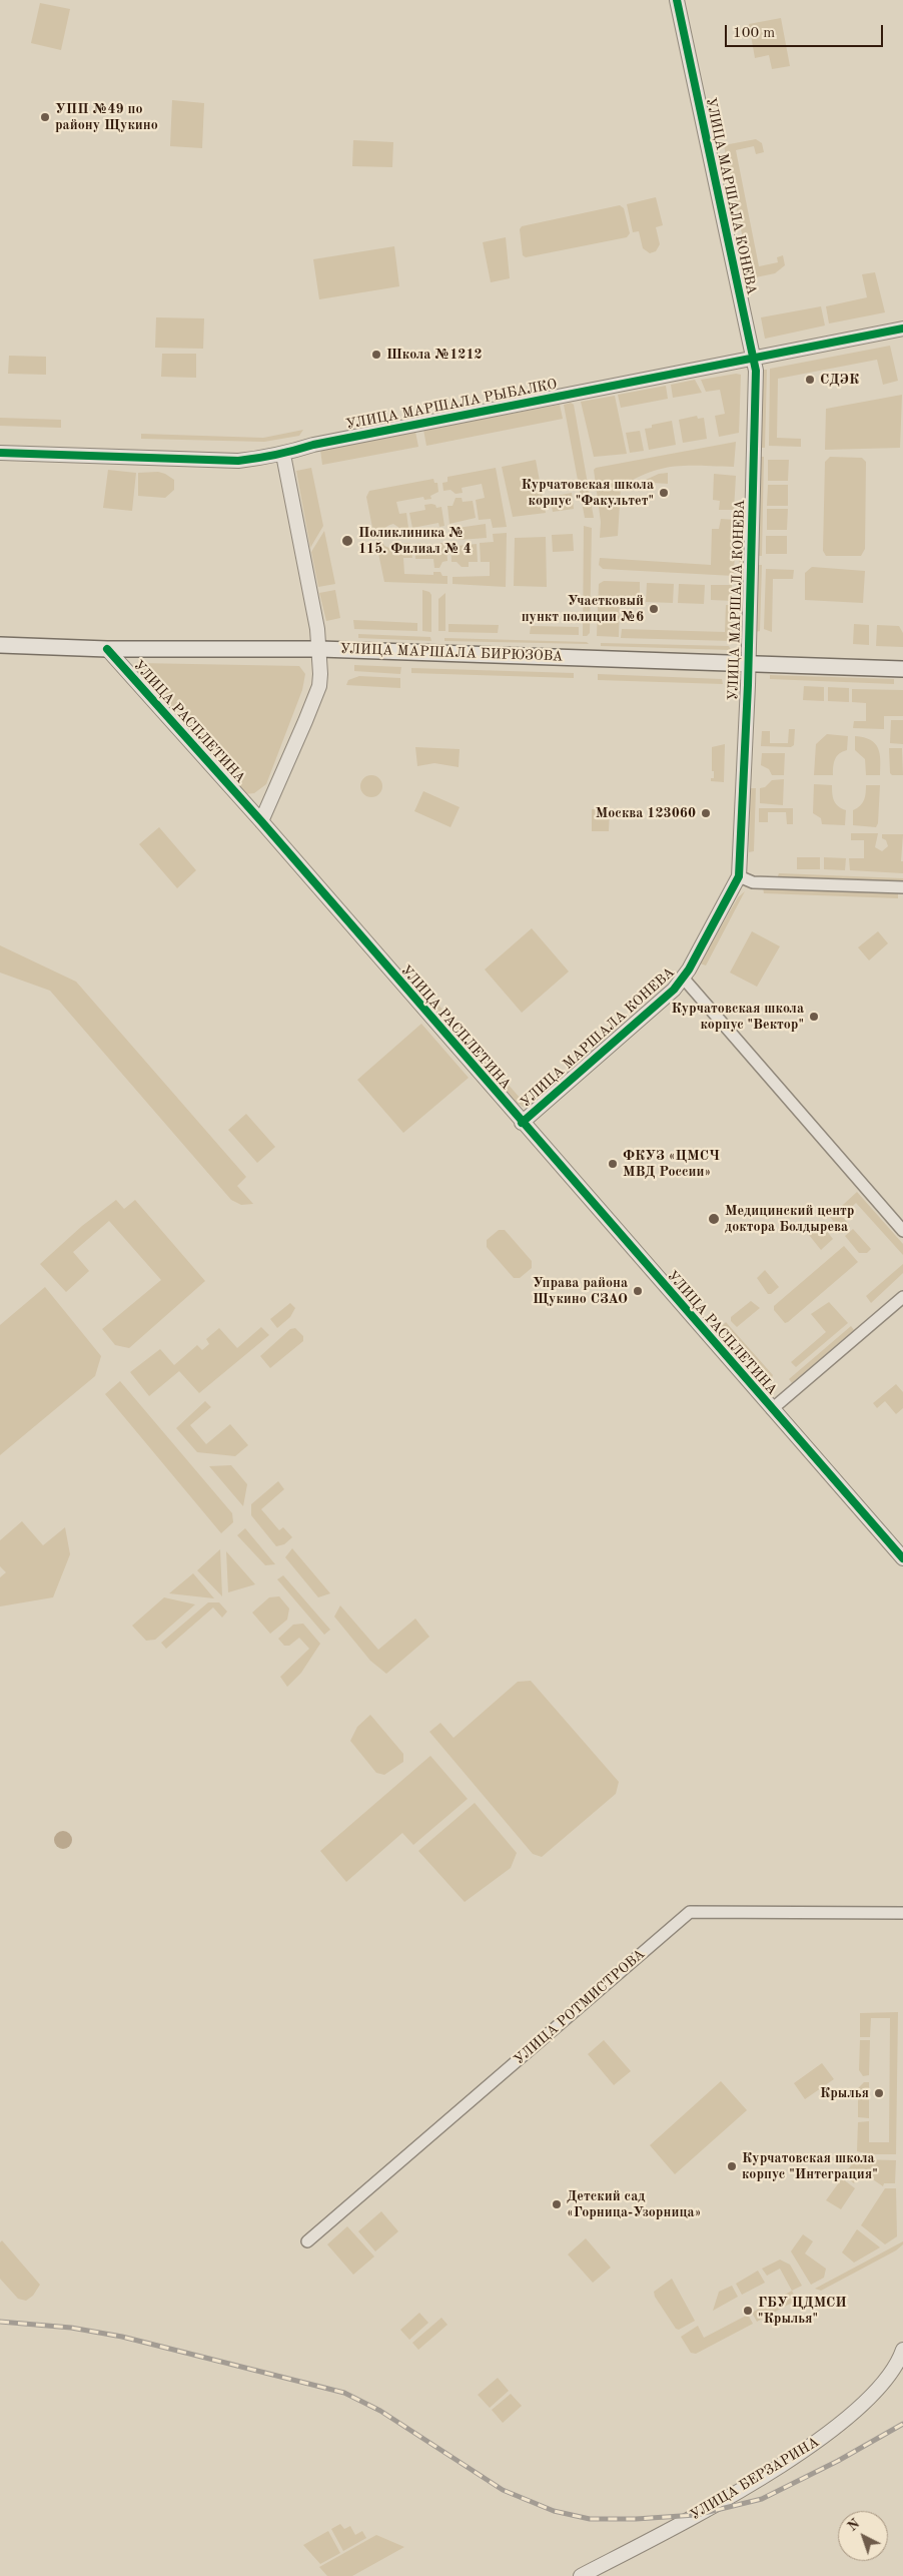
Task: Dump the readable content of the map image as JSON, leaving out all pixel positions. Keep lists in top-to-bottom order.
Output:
{
  "streets": {
    "main road": ["УЛИЦА МАРШАЛА БИРЮЗОВА"],
    "street": [
      "УЛИЦА МАРШАЛА КОНЕВА",
      "УЛИЦА МАРШАЛА РЫБАЛКО",
      "УЛИЦА РАСПЛЕТИНА",
      "УЛИЦА РОТМИСТРОВА",
      "УЛИЦА БЕРЗАРИНА"
    ]
  },
  "crossings": [
    ["УЛИЦА МАРШАЛА КОНЕВА", "УЛИЦА МАРШАЛА РЫБАЛКО"],
    ["УЛИЦА МАРШАЛА КОНЕВА", "УЛИЦА МАРШАЛА БИРЮЗОВА"],
    ["УЛИЦА МАРШАЛА КОНЕВА", "УЛИЦА РАСПЛЕТИНА"],
    ["УЛИЦА МАРШАЛА БИРЮЗОВА", "УЛИЦА РАСПЛЕТИНА"]
  ],
  "places": [
    "УПП №49 по району Щукино",
    "Школа №1212",
    "СДЭК",
    "Курчатовская школа корпус \"Факультет\"",
    "Поликлиника № 115. Филиал № 4",
    "Участковый пункт полиции №6",
    "Москва 123060",
    "Курчатовская школа корпус \"Вектор\"",
    "ФКУЗ «ЦМСЧ МВД России»",
    "Медицинский центр доктора Болдырева",
    "Управа района Щукино СЗАО",
    "Крылья",
    "Курчатовская школа корпус \"Интеграция\"",
    "Детский сад «Горница-Узорница»",
    "ГБУ ЦДМСИ \"Крылья\""
  ],
  "scale_bar": "100 m",
  "north": "top left"
}
